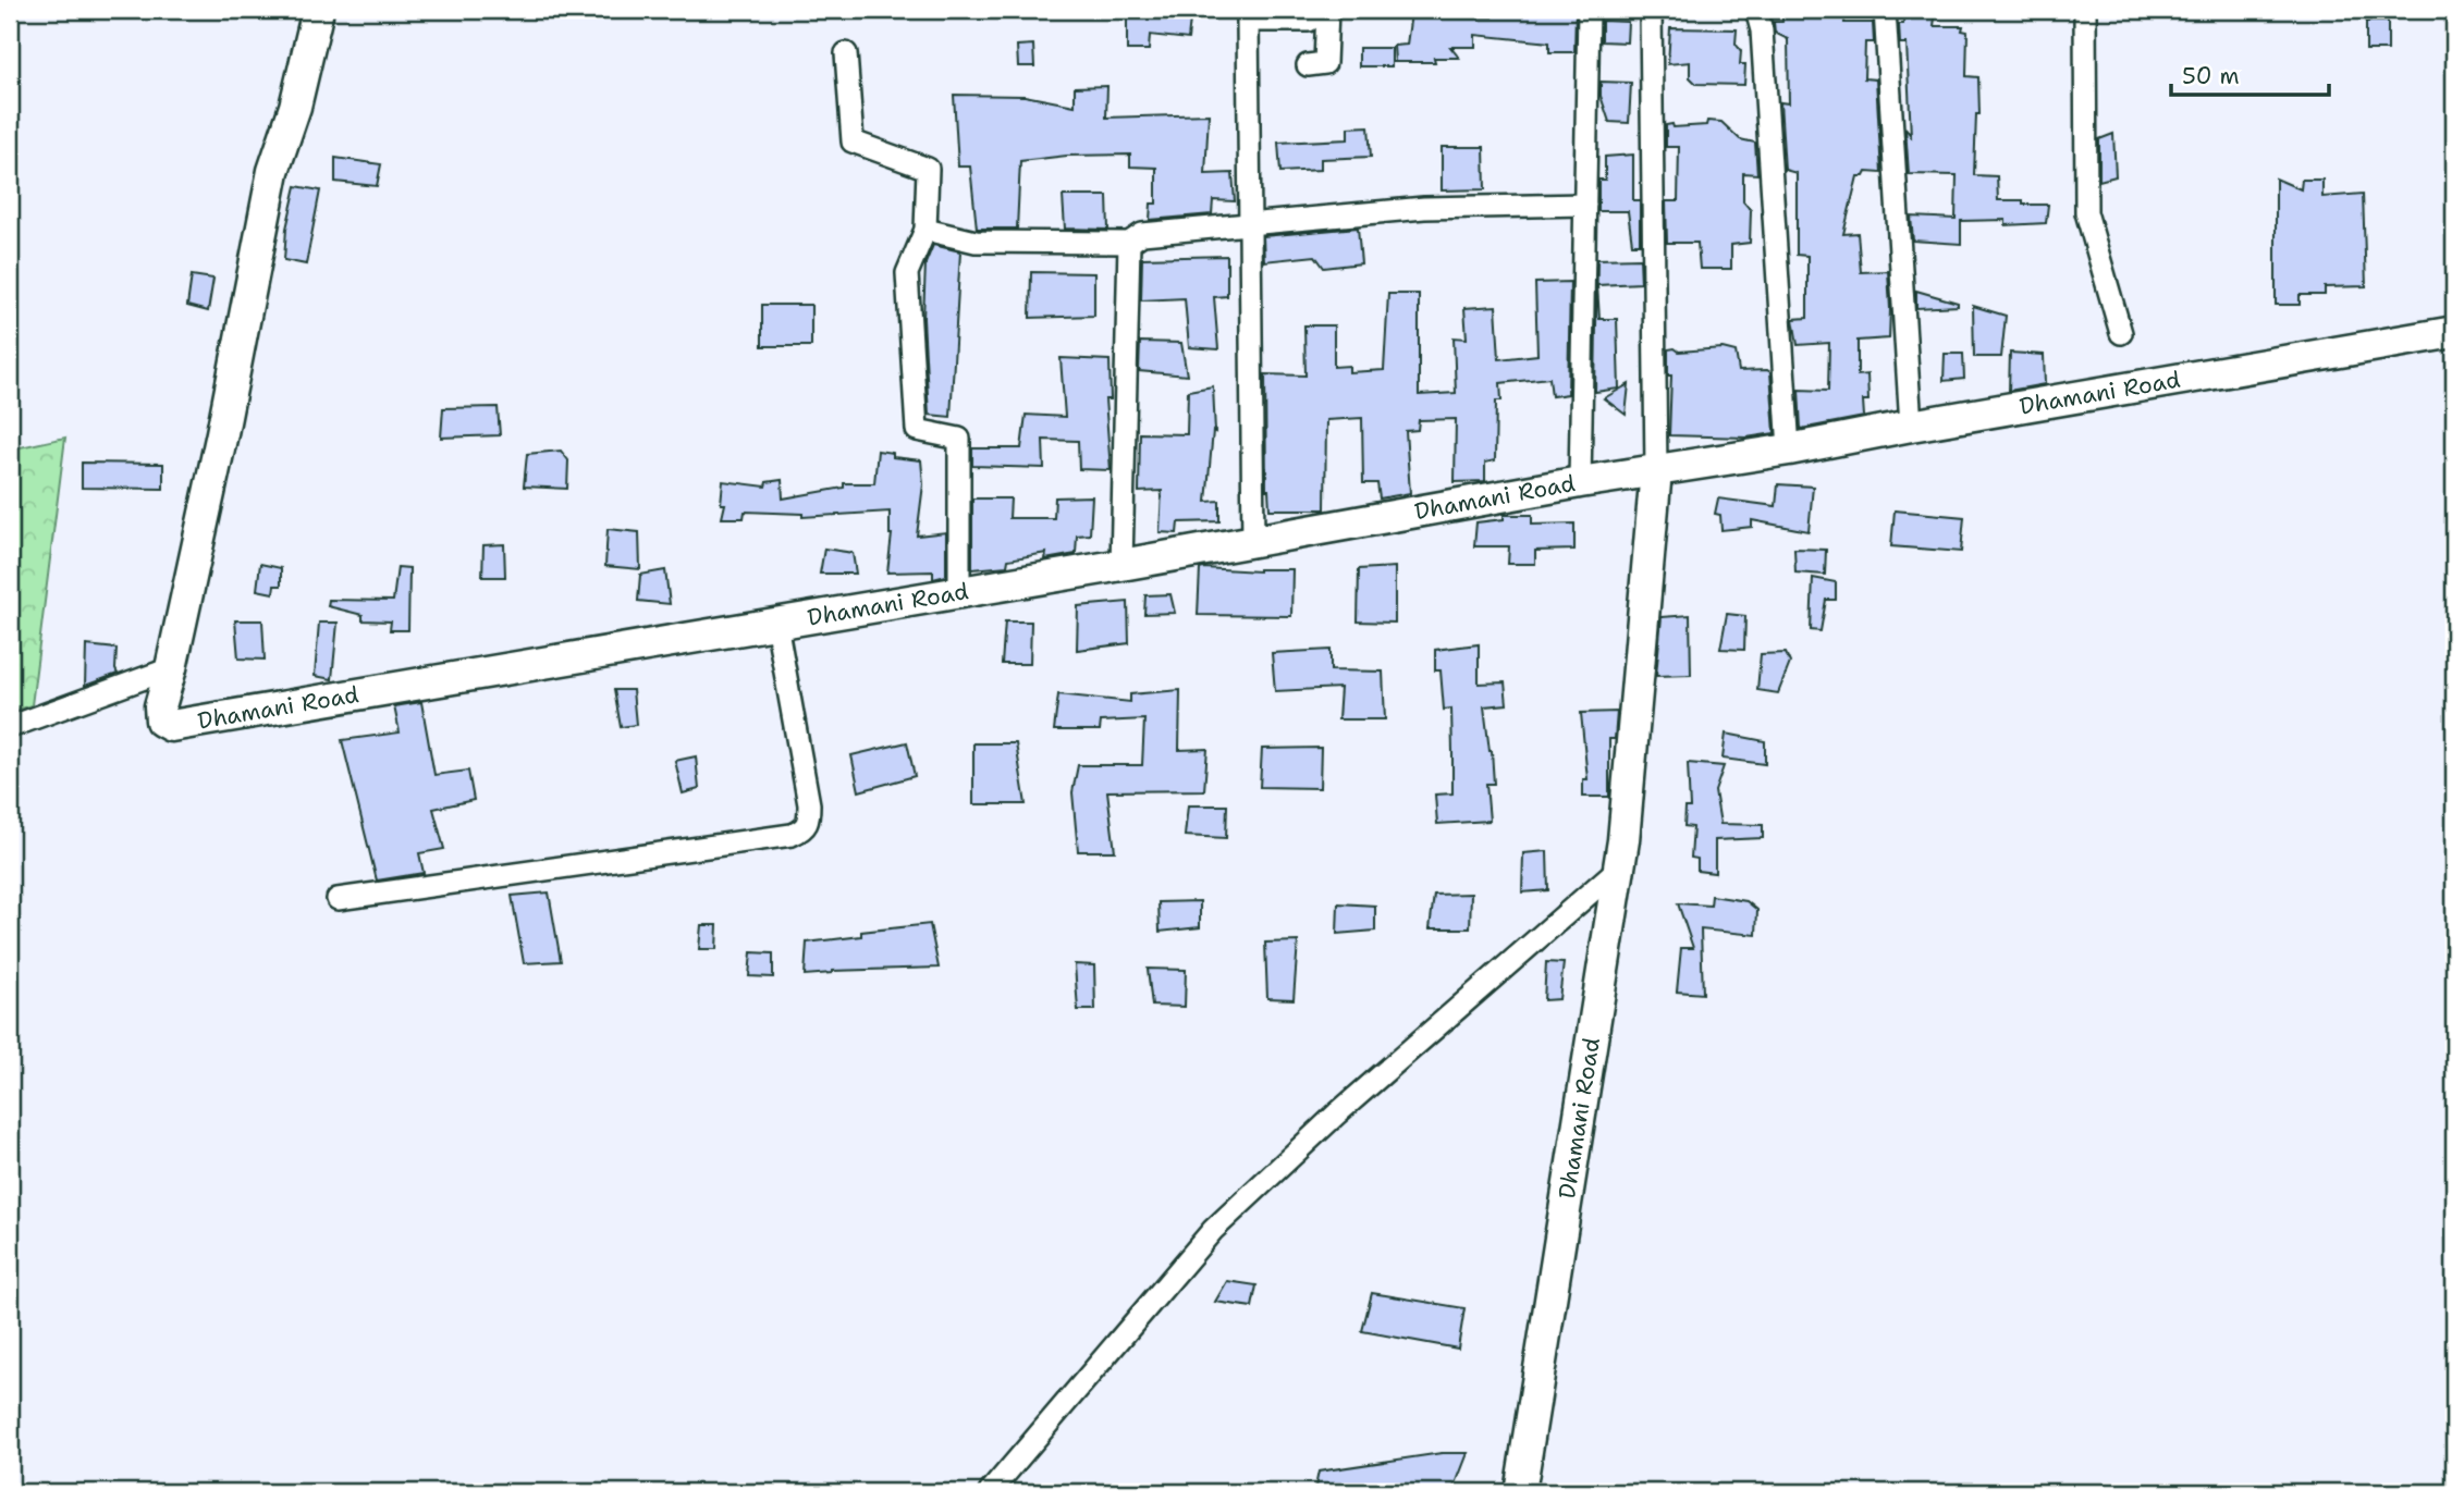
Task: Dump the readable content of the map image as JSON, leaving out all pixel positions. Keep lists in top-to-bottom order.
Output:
{
  "streets": {
    "main road": ["Dhamani Road"]
  },
  "scale_bar": "50 m"
}
